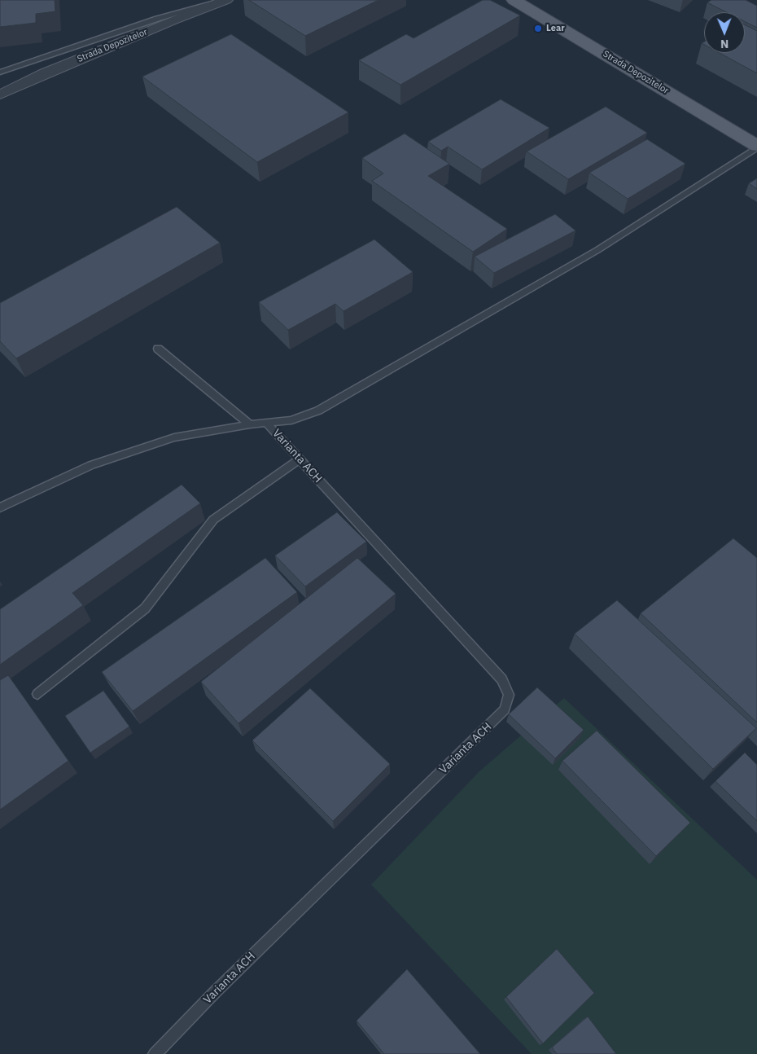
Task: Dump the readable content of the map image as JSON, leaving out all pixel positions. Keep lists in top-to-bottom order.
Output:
{
  "streets": {
    "main road": ["Strada Depozitelor"],
    "lane": ["Varianta ACH"]
  },
  "places": ["Lear"],
  "north": "bottom"
}
